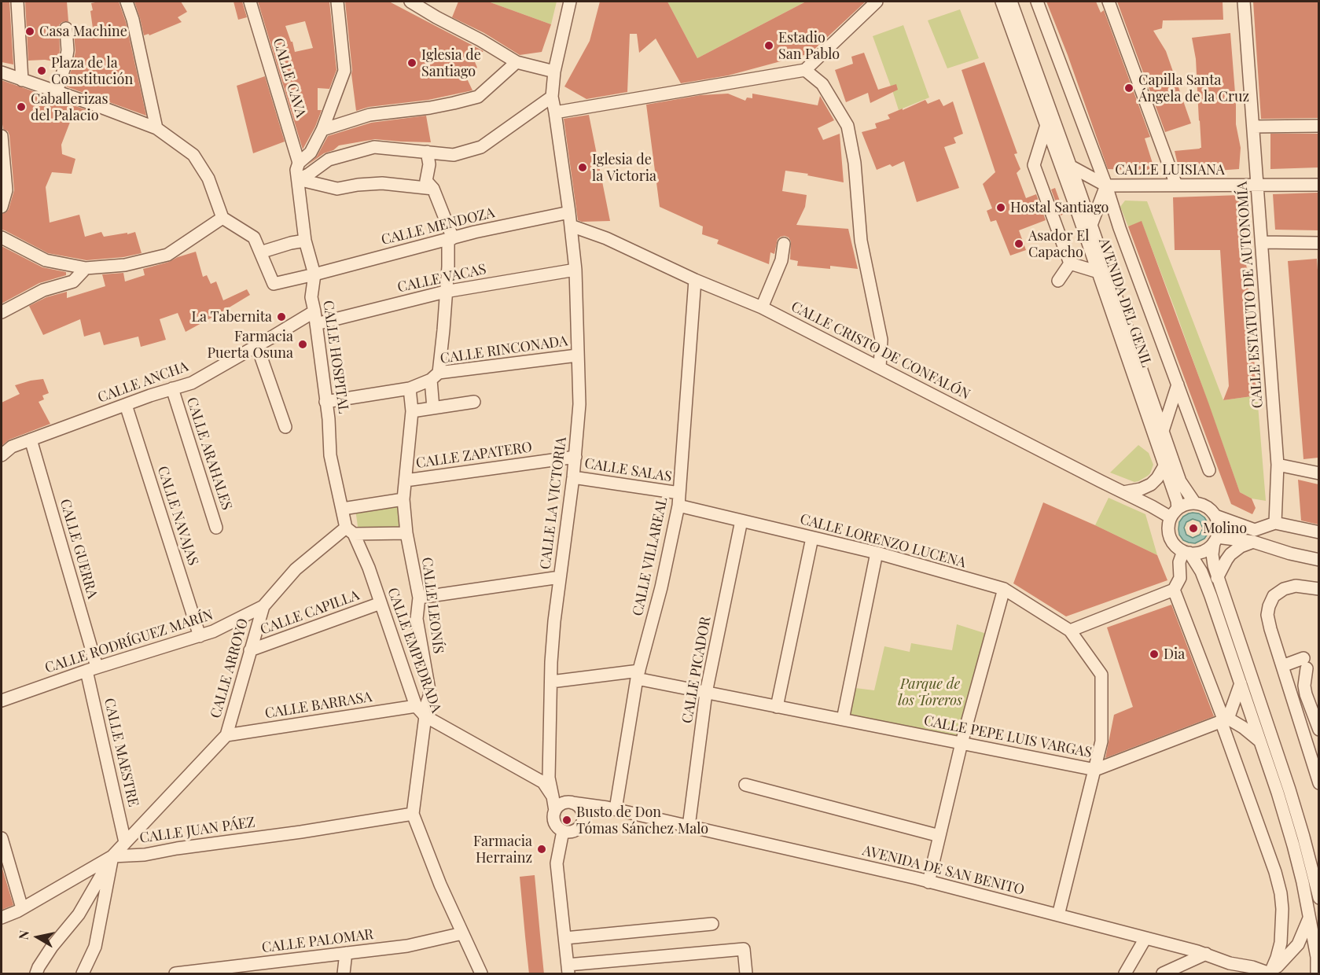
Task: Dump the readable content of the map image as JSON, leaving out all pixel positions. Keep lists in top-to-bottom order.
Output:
{
  "streets": {
    "street": [
      "CALLE CAVA",
      "CALLE LUISIANA",
      "CALLE MENDOZA",
      "CALLE VACAS",
      "CALLE ESTATUTO DE AUTONOMÍA",
      "AVENIDA DEL GENIL",
      "CALLE RINCONADA",
      "CALLE CRISTO DE CONFALÓN",
      "CALLE HOSPITAL",
      "CALLE ANCHA",
      "CALLE ARAHALES",
      "CALLE ZAPATERO",
      "CALLE SALAS",
      "CALLE LA VICTORIA",
      "CALLE NAVAJAS",
      "CALLE LORENZO LUCENA",
      "CALLE GUERRA",
      "CALLE VILLAREAL",
      "CALLE LEONÍS",
      "CALLE CAPILLA",
      "CALLE RODRÍGUEZ MARÍN",
      "CALLE EMPEDRADA",
      "CALLE ARROYO",
      "CALLE PICADOR",
      "CALLE BARRASA",
      "CALLE PEPE LUIS VARGAS",
      "CALLE MAESTRE",
      "CALLE JUAN PÁEZ",
      "AVENIDA DE SAN BENITO",
      "CALLE PALOMAR"
    ]
  },
  "crossings": [
    ["CALLE CAVA", "CALLE HOSPITAL"],
    ["CALLE LUISIANA", "CALLE ESTATUTO DE AUTONOMÍA"],
    ["CALLE LUISIANA", "AVENIDA DEL GENIL"],
    ["CALLE MENDOZA", "CALLE HOSPITAL"],
    ["CALLE MENDOZA", "CALLE LA VICTORIA"],
    ["CALLE VACAS", "CALLE HOSPITAL"],
    ["CALLE VACAS", "CALLE LA VICTORIA"],
    ["AVENIDA DEL GENIL", "CALLE CRISTO DE CONFALÓN"],
    ["CALLE RINCONADA", "CALLE HOSPITAL"],
    ["CALLE RINCONADA", "CALLE LA VICTORIA"],
    ["CALLE RINCONADA", "CALLE LEONÍS"],
    ["CALLE CRISTO DE CONFALÓN", "CALLE LA VICTORIA"],
    ["CALLE CRISTO DE CONFALÓN", "CALLE VILLAREAL"],
    ["CALLE HOSPITAL", "CALLE ANCHA"],
    ["CALLE HOSPITAL", "CALLE EMPEDRADA"],
    ["CALLE HOSPITAL", "CALLE ARROYO"],
    ["CALLE ANCHA", "CALLE ARAHALES"],
    ["CALLE ANCHA", "CALLE NAVAJAS"],
    ["CALLE ANCHA", "CALLE GUERRA"],
    ["CALLE ZAPATERO", "CALLE LA VICTORIA"],
    ["CALLE ZAPATERO", "CALLE LEONÍS"],
    ["CALLE SALAS", "CALLE LA VICTORIA"],
    ["CALLE SALAS", "CALLE VILLAREAL"],
    ["CALLE LA VICTORIA", "CALLE PEPE LUIS VARGAS"],
    ["CALLE LA VICTORIA", "AVENIDA DE SAN BENITO"],
    ["CALLE NAVAJAS", "CALLE RODRÍGUEZ MARÍN"],
    ["CALLE LORENZO LUCENA", "CALLE VILLAREAL"],
    ["CALLE LORENZO LUCENA", "CALLE PICADOR"],
    ["CALLE GUERRA", "CALLE RODRÍGUEZ MARÍN"],
    ["CALLE GUERRA", "CALLE MAESTRE"],
    ["CALLE VILLAREAL", "CALLE PEPE LUIS VARGAS"],
    ["CALLE VILLAREAL", "AVENIDA DE SAN BENITO"],
    ["CALLE LEONÍS", "CALLE EMPEDRADA"],
    ["CALLE LEONÍS", "CALLE BARRASA"],
    ["CALLE CAPILLA", "CALLE EMPEDRADA"],
    ["CALLE CAPILLA", "CALLE ARROYO"],
    ["CALLE RODRÍGUEZ MARÍN", "CALLE ARROYO"],
    ["CALLE RODRÍGUEZ MARÍN", "CALLE MAESTRE"],
    ["CALLE EMPEDRADA", "CALLE ARROYO"],
    ["CALLE EMPEDRADA", "CALLE BARRASA"],
    ["CALLE EMPEDRADA", "CALLE JUAN PÁEZ"],
    ["CALLE EMPEDRADA", "CALLE PALOMAR"],
    ["CALLE ARROYO", "CALLE BARRASA"],
    ["CALLE ARROYO", "CALLE MAESTRE"],
    ["CALLE ARROYO", "CALLE JUAN PÁEZ"],
    ["CALLE PICADOR", "CALLE PEPE LUIS VARGAS"],
    ["CALLE PICADOR", "AVENIDA DE SAN BENITO"]
  ],
  "parks": ["Parque de los Toreros"],
  "places": [
    "Casa Machine",
    "Estadio San Pablo",
    "Iglesia de Santiago",
    "Plaza de la Constitución",
    "Capilla Santa Ángela de la Cruz",
    "Caballerizas del Palacio",
    "Iglesia de la Victoria",
    "Hostal Santiago",
    "Asador El Capacho",
    "La Tabernita",
    "Farmacia Puerta Osuna",
    "Molino",
    "Dia",
    "Busto de Don Tómas Sánchez Malo",
    "Farmacia Herrainz"
  ],
  "north": "left"
}
